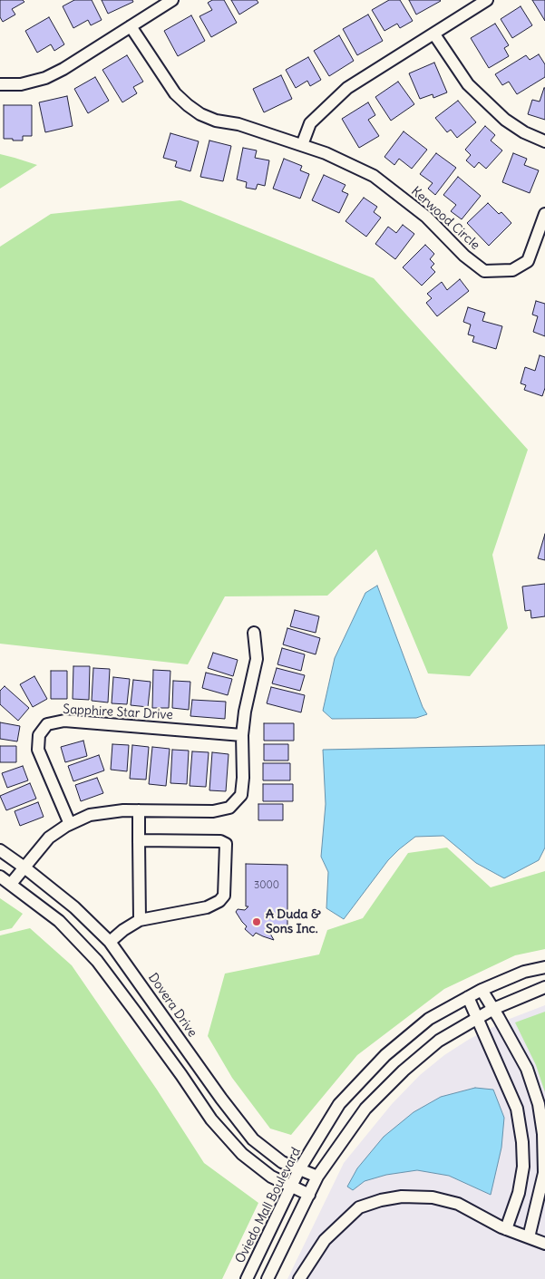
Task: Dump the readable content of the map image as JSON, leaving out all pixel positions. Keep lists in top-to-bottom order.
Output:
{
  "streets": {
    "street": [
      "Kerwood Circle",
      "Sapphire Star Drive",
      "Dovera Drive",
      "Oviedo Mall Boulevard"
    ]
  },
  "crossings": [
    ["Dovera Drive", "Oviedo Mall Boulevard"]
  ],
  "places": ["A Duda & Sons Inc."],
  "house_numbers": ["3000"]
}
